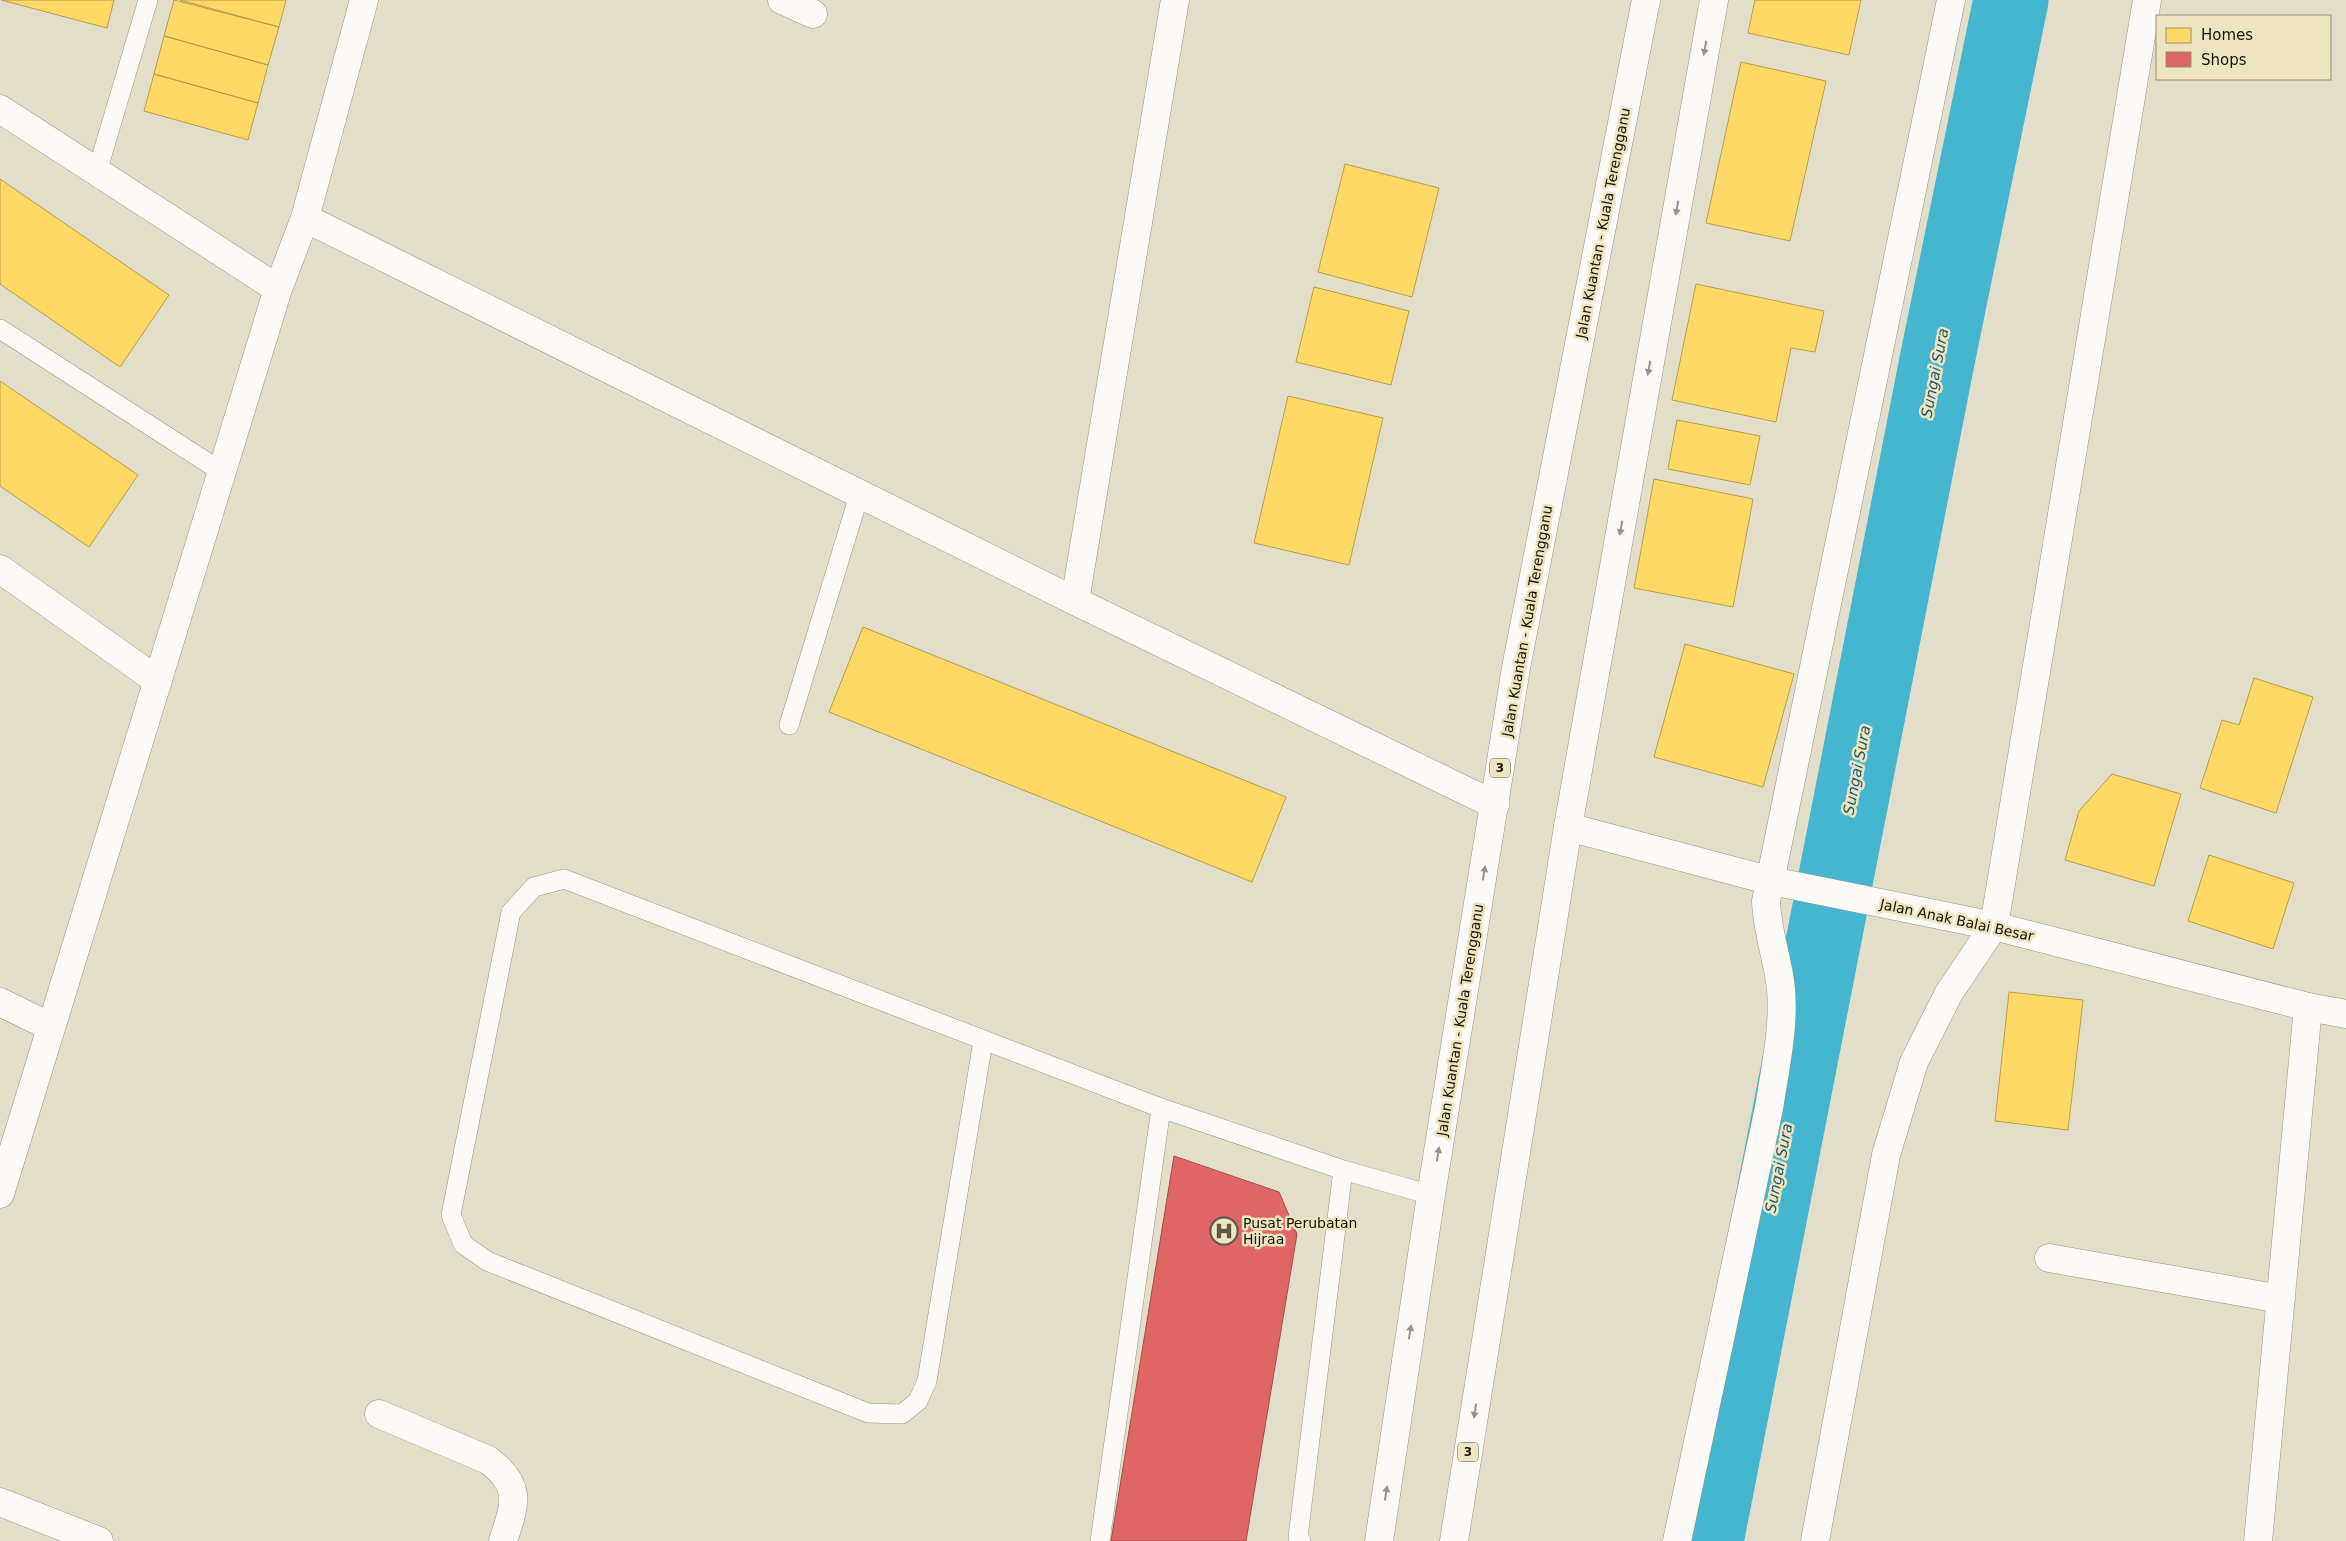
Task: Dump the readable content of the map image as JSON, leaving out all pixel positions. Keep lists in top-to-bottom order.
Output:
{
  "streets": {
    "main road": ["Jalan Kuantan - Kuala Terengganu", "3", "Jalan Anak Balai Besar"]
  },
  "crossings": [
    ["3", "Jalan Anak Balai Besar"]
  ],
  "water": ["Sungai Sura"],
  "places": {
    "hospital": ["Pusat Perubatan Hijraa"]
  },
  "legend": ["Homes", "Shops"]
}
